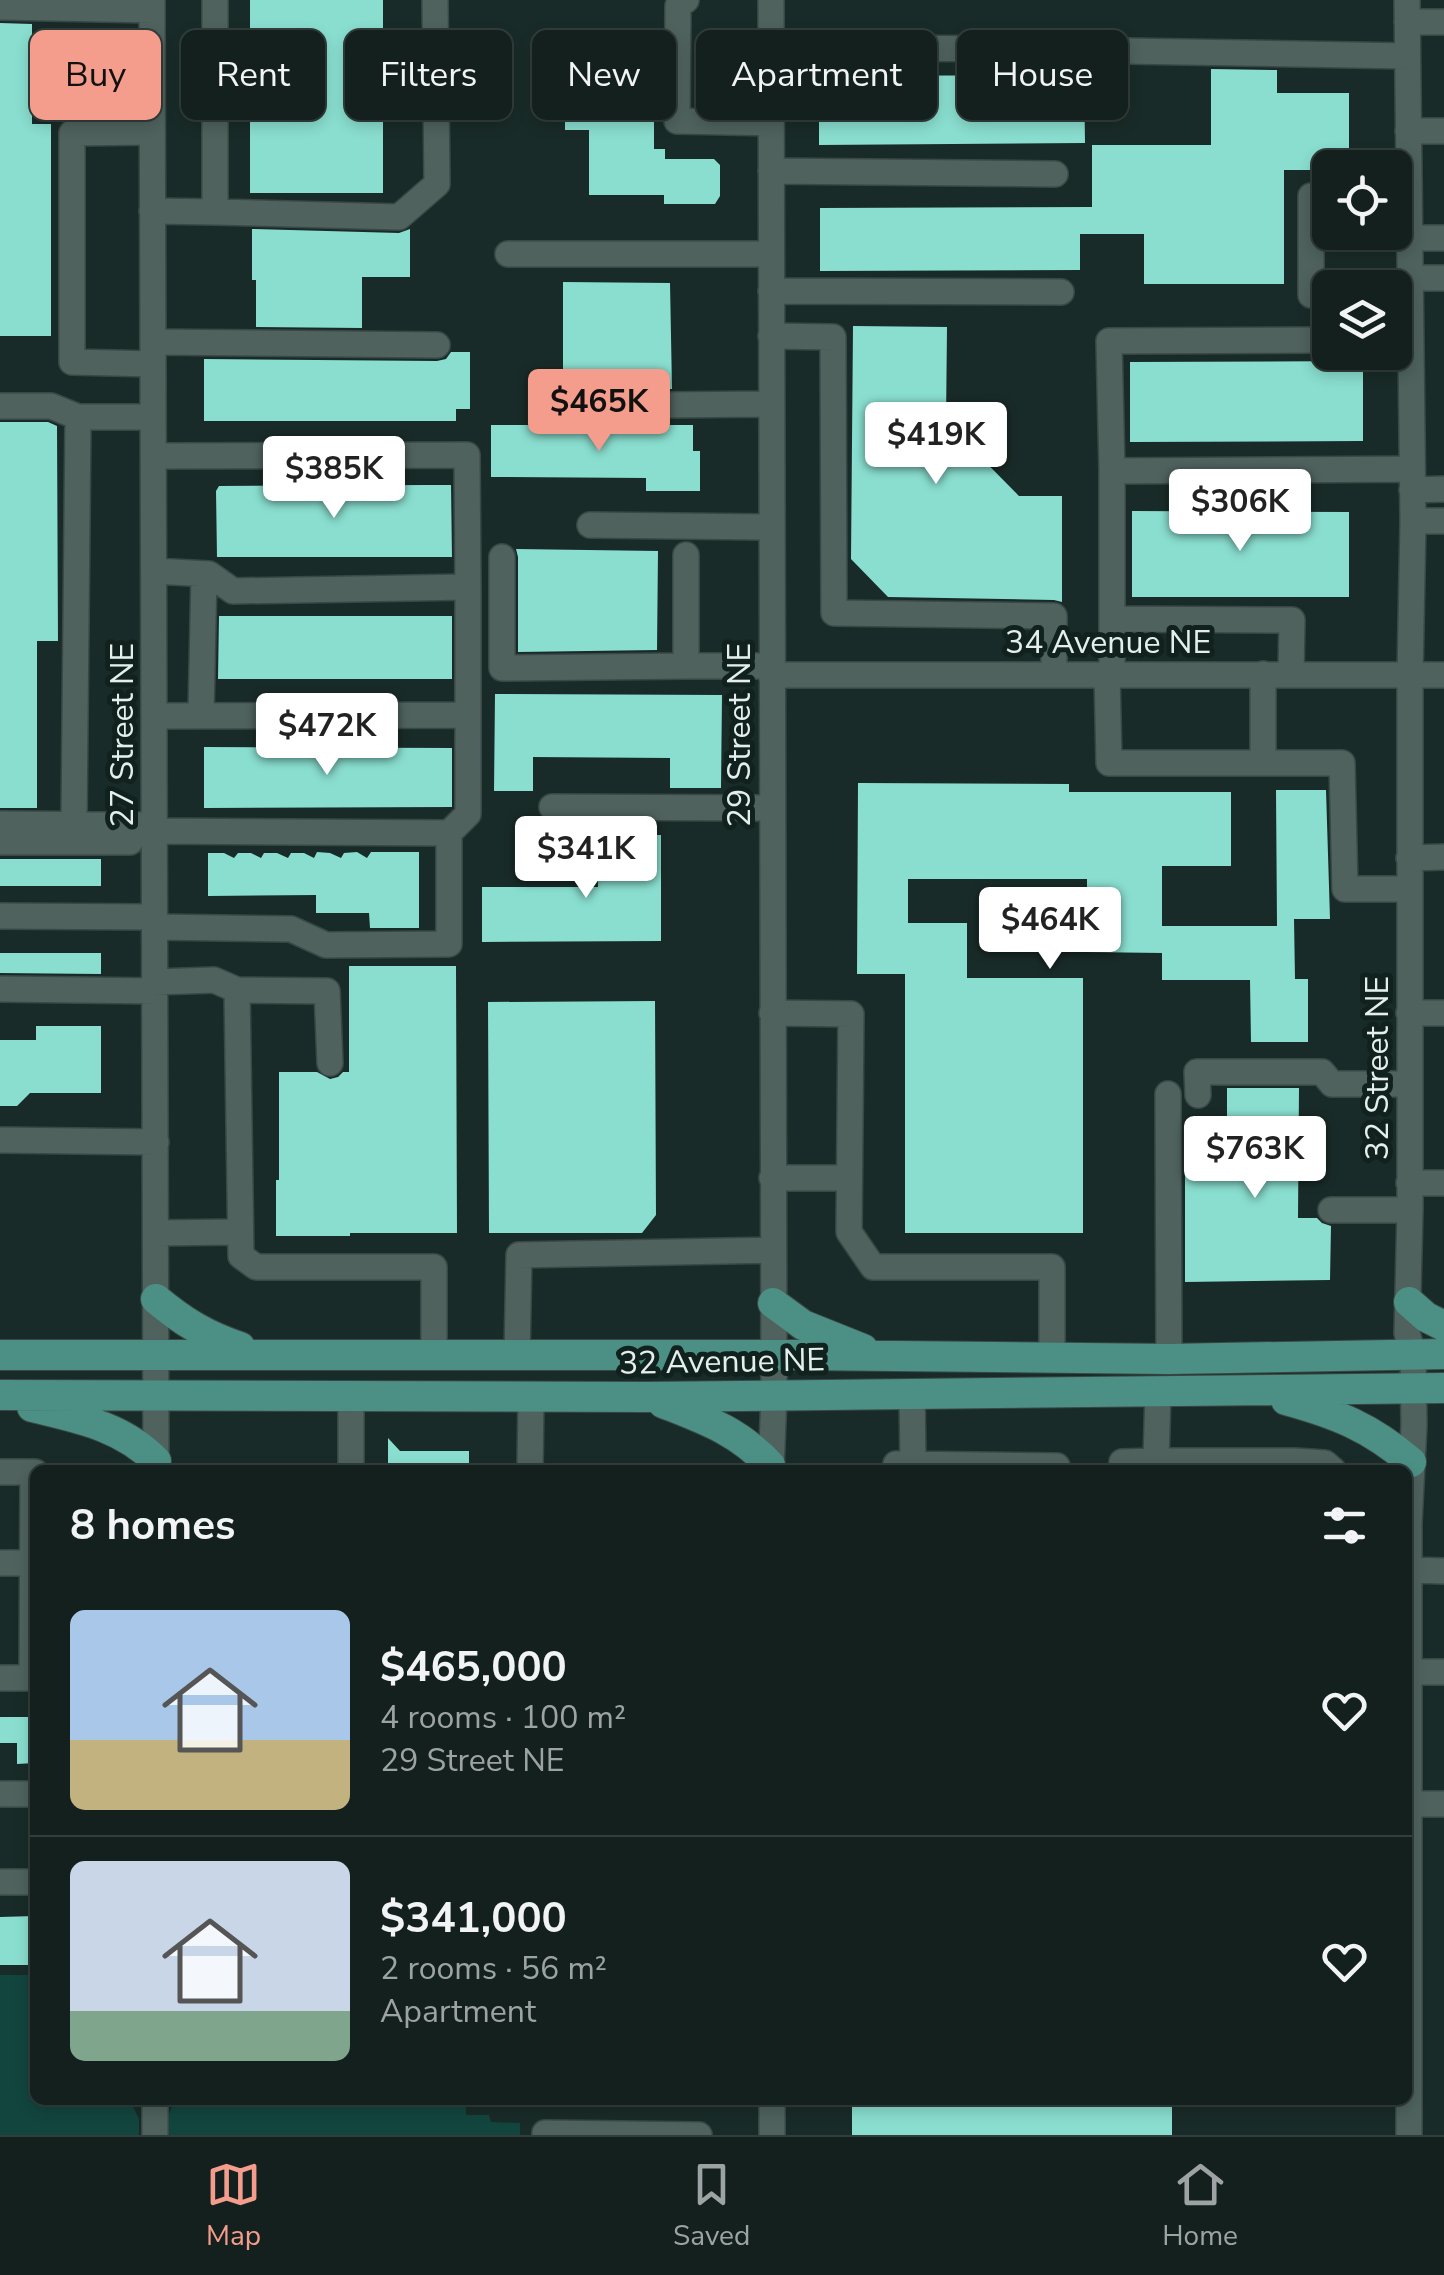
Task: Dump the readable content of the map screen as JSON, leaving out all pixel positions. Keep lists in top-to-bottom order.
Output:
{
  "streets": {
    "main road": ["32 Avenue NE"],
    "street": [
      "34 Avenue NE",
      "27 Street NE",
      "29 Street NE",
      "32 Street NE"
    ]
  },
  "crossings": [
    ["34 Avenue NE", "29 Street NE"],
    ["34 Avenue NE", "32 Street NE"],
    ["27 Street NE", "32 Avenue NE"],
    ["29 Street NE", "32 Avenue NE"],
    ["32 Street NE", "32 Avenue NE"]
  ],
  "page": {
    "chip": [
      "Buy",
      "Rent",
      "Filters",
      "New",
      "Apartment",
      "House"
    ],
    "price": [
      "$465K",
      "$419K",
      "$385K",
      "$306K",
      "$472K",
      "$341K",
      "$464K",
      "$763K"
    ],
    "heading": "8 homes",
    "list": [
      {
        "name": "$465,000",
        "note": "4 rooms · 100 m² · 29 Street NE"
      },
      {
        "name": "$341,000",
        "note": "2 rooms · 56 m² · Apartment"
      }
    ],
    "tabs": ["Map", "Saved", "Home"]
  }
}
